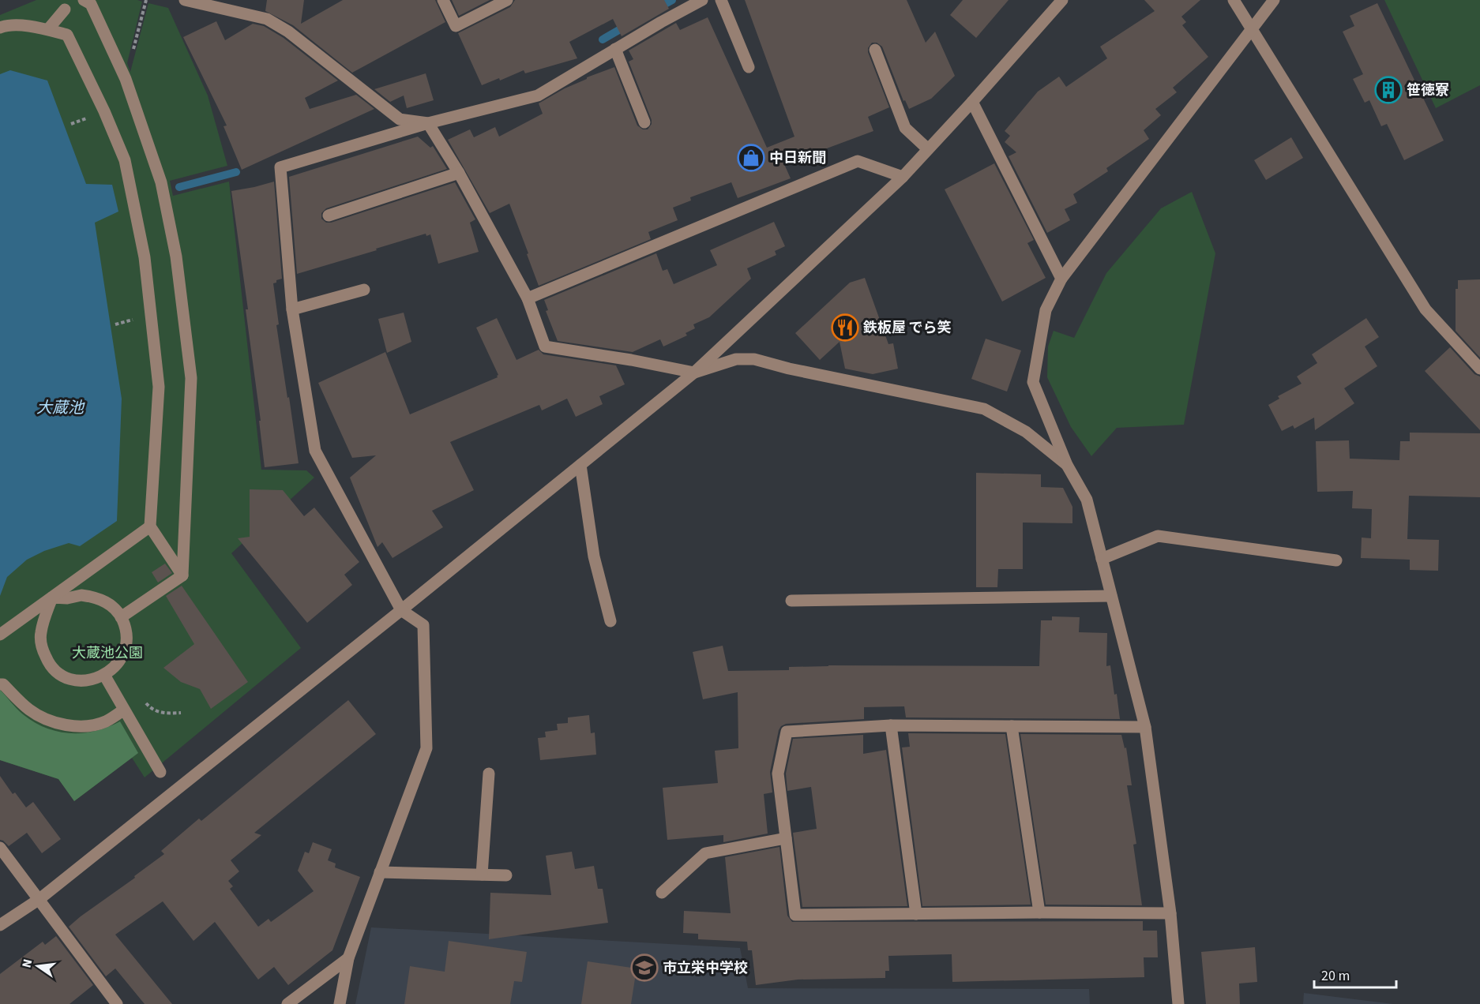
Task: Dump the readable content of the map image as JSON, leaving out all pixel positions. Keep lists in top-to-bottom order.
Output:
{
  "water": ["大蔵池"],
  "parks": ["大蔵池公園"],
  "places": {
    "building": ["笹徳寮"],
    "shop": ["中日新聞"],
    "restaurant": ["鉄板屋 でら笑"],
    "school or university": ["市立栄中学校"]
  },
  "scale_bar": "20 m",
  "north": "left"
}
